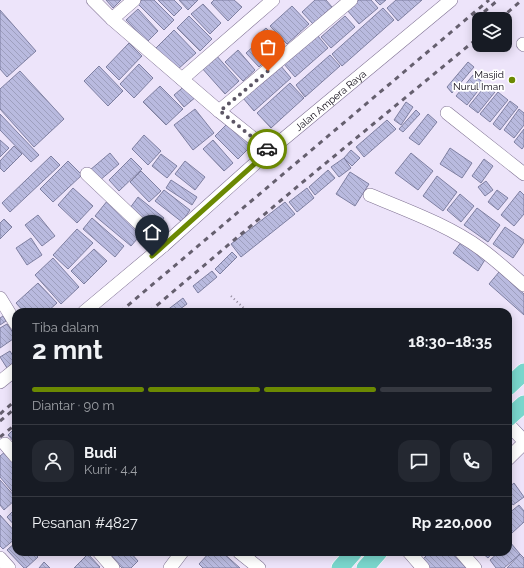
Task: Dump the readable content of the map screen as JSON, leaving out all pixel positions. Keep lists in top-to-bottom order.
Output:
{
  "streets": {
    "street": ["Jalan Ampera Raya"]
  },
  "places": ["Masjid Nurul Iman"],
  "page": {
    "heading": ["2 mnt", "Tiba dalam", "18:30–18:35"],
    "panel": [
      "Budi",
      "Kurir · 4.4",
      "Pesanan #4827",
      "Rp 220,000"
    ],
    "bar": "Diantar · 90 m"
  }
}
